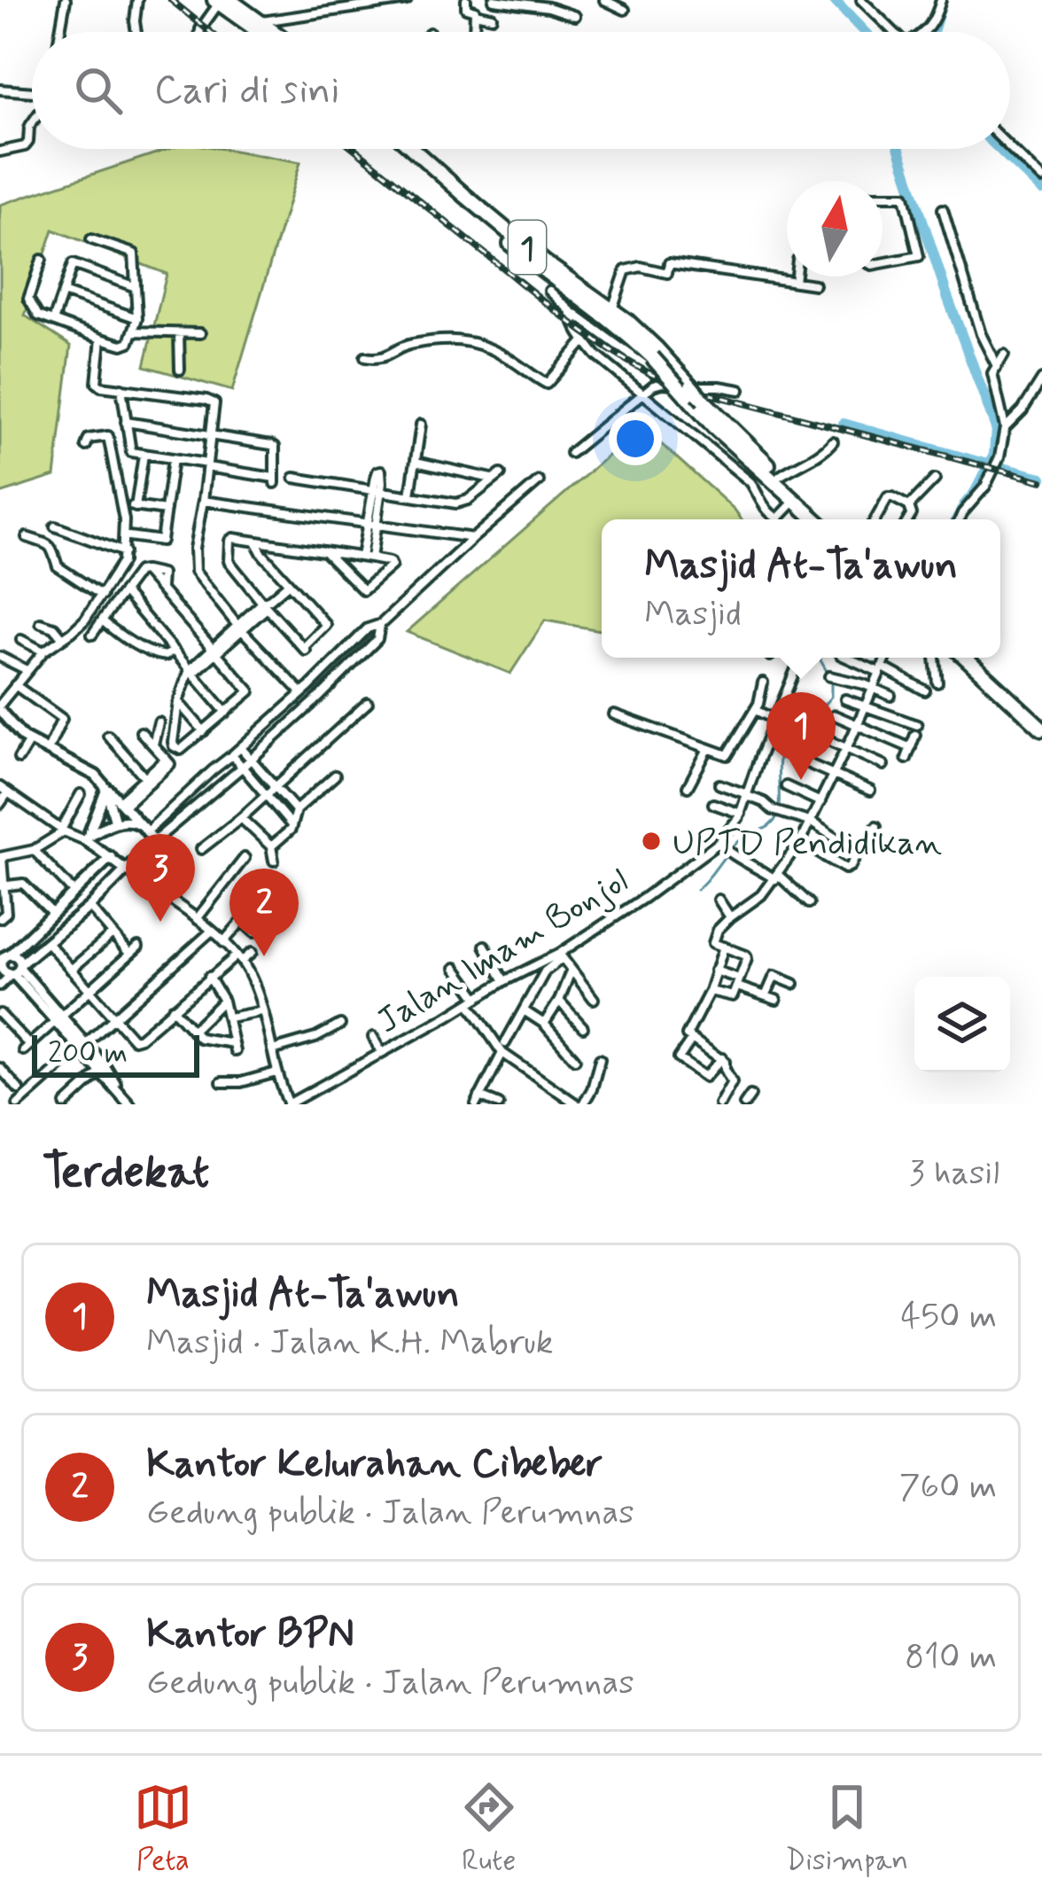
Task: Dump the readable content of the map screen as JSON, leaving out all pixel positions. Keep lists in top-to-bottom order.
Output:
{
  "streets": {
    "highway": ["1"],
    "street": ["Jalan Imam Bonjol"]
  },
  "places": ["UPTD Pendidikan"],
  "scale_bar": "200 m",
  "north": "top",
  "page": {
    "search": "Cari di sini",
    "popup": ["Masjid At-Ta'awun", "Masjid"],
    "pins": ["1", "3", "2"],
    "scale": "200 m",
    "heading": ["Terdekat", "3 hasil"],
    "list": [
      {
        "mark": "1",
        "name": "Masjid At-Ta'awun",
        "note": "Masjid · Jalan K.H. Mabruk",
        "value": "450 m"
      },
      {
        "mark": "2",
        "name": "Kantor Kelurahan Cibeber",
        "note": "Gedung publik · Jalan Perumnas",
        "value": "760 m"
      },
      {
        "mark": "3",
        "name": "Kantor BPN",
        "note": "Gedung publik · Jalan Perumnas",
        "value": "810 m"
      }
    ],
    "nav": ["Peta", "Rute", "Disimpan"]
  }
}
